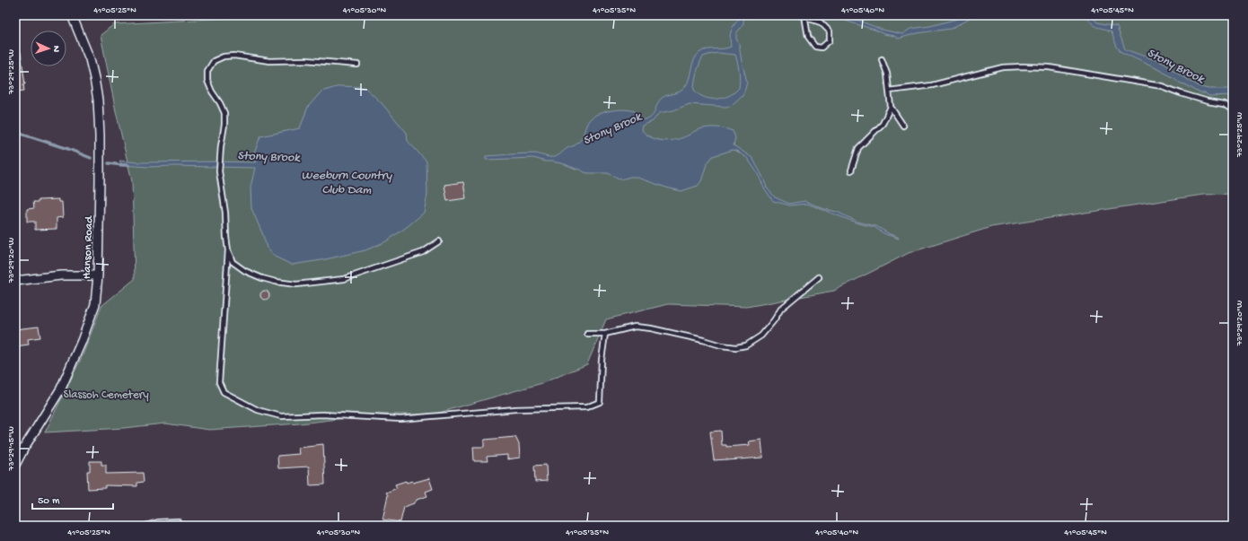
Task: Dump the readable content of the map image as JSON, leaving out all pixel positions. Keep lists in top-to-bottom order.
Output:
{
  "streets": {
    "street": ["Hanson Road"]
  },
  "water": ["Stony Brook", "Weeburn Country Club Dam"],
  "parks": ["Slassoh Cemetery"],
  "scale_bar": "50 m",
  "north": "right",
  "coordinates": [
    "41°05'25\"N",
    "41°05'30\"N",
    "41°05'35\"N",
    "41°05'40\"N",
    "41°05'45\"N",
    "73°29'25\"W",
    "73°29'20\"W",
    "73°29'15\"W"
  ]
}
